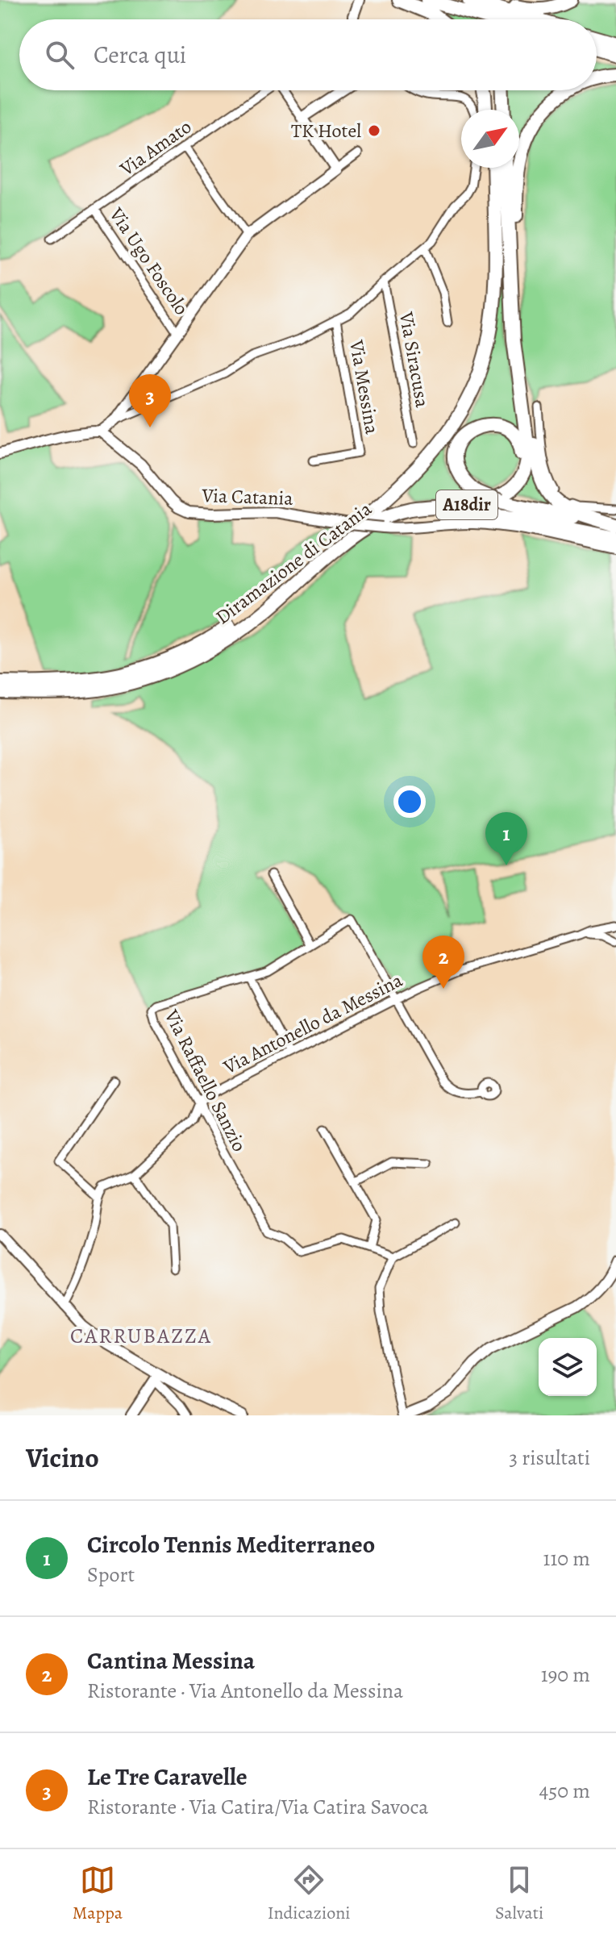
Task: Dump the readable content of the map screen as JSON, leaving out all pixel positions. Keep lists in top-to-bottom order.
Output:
{
  "streets": {
    "highway": ["A18dir", "Diramazione di Catania"],
    "main road": ["Via Catania"],
    "street": [
      "Via Amato",
      "Via Ugo Foscolo",
      "Via Siracusa",
      "Via Messina",
      "Via Antonello da Messina",
      "Via Raffaello Sanzio"
    ]
  },
  "crossings": [
    ["Via Amato", "Via Ugo Foscolo"],
    ["Via Antonello da Messina", "Via Raffaello Sanzio"]
  ],
  "districts": ["CARRUBAZZA"],
  "places": ["TK Hotel"],
  "north": "top right",
  "page": {
    "search": "Cerca qui",
    "pins": ["3", "1", "2"],
    "heading": ["Vicino", "3 risultati"],
    "list": [
      {
        "mark": "1",
        "name": "Circolo Tennis Mediterraneo",
        "note": "Sport",
        "value": "110 m"
      },
      {
        "mark": "2",
        "name": "Cantina Messina",
        "note": "Ristorante · Via Antonello da Messina",
        "value": "190 m"
      },
      {
        "mark": "3",
        "name": "Le Tre Caravelle",
        "note": "Ristorante · Via Catira/Via Catira Savoca",
        "value": "450 m"
      }
    ],
    "nav": ["Mappa", "Indicazioni", "Salvati"]
  }
}
